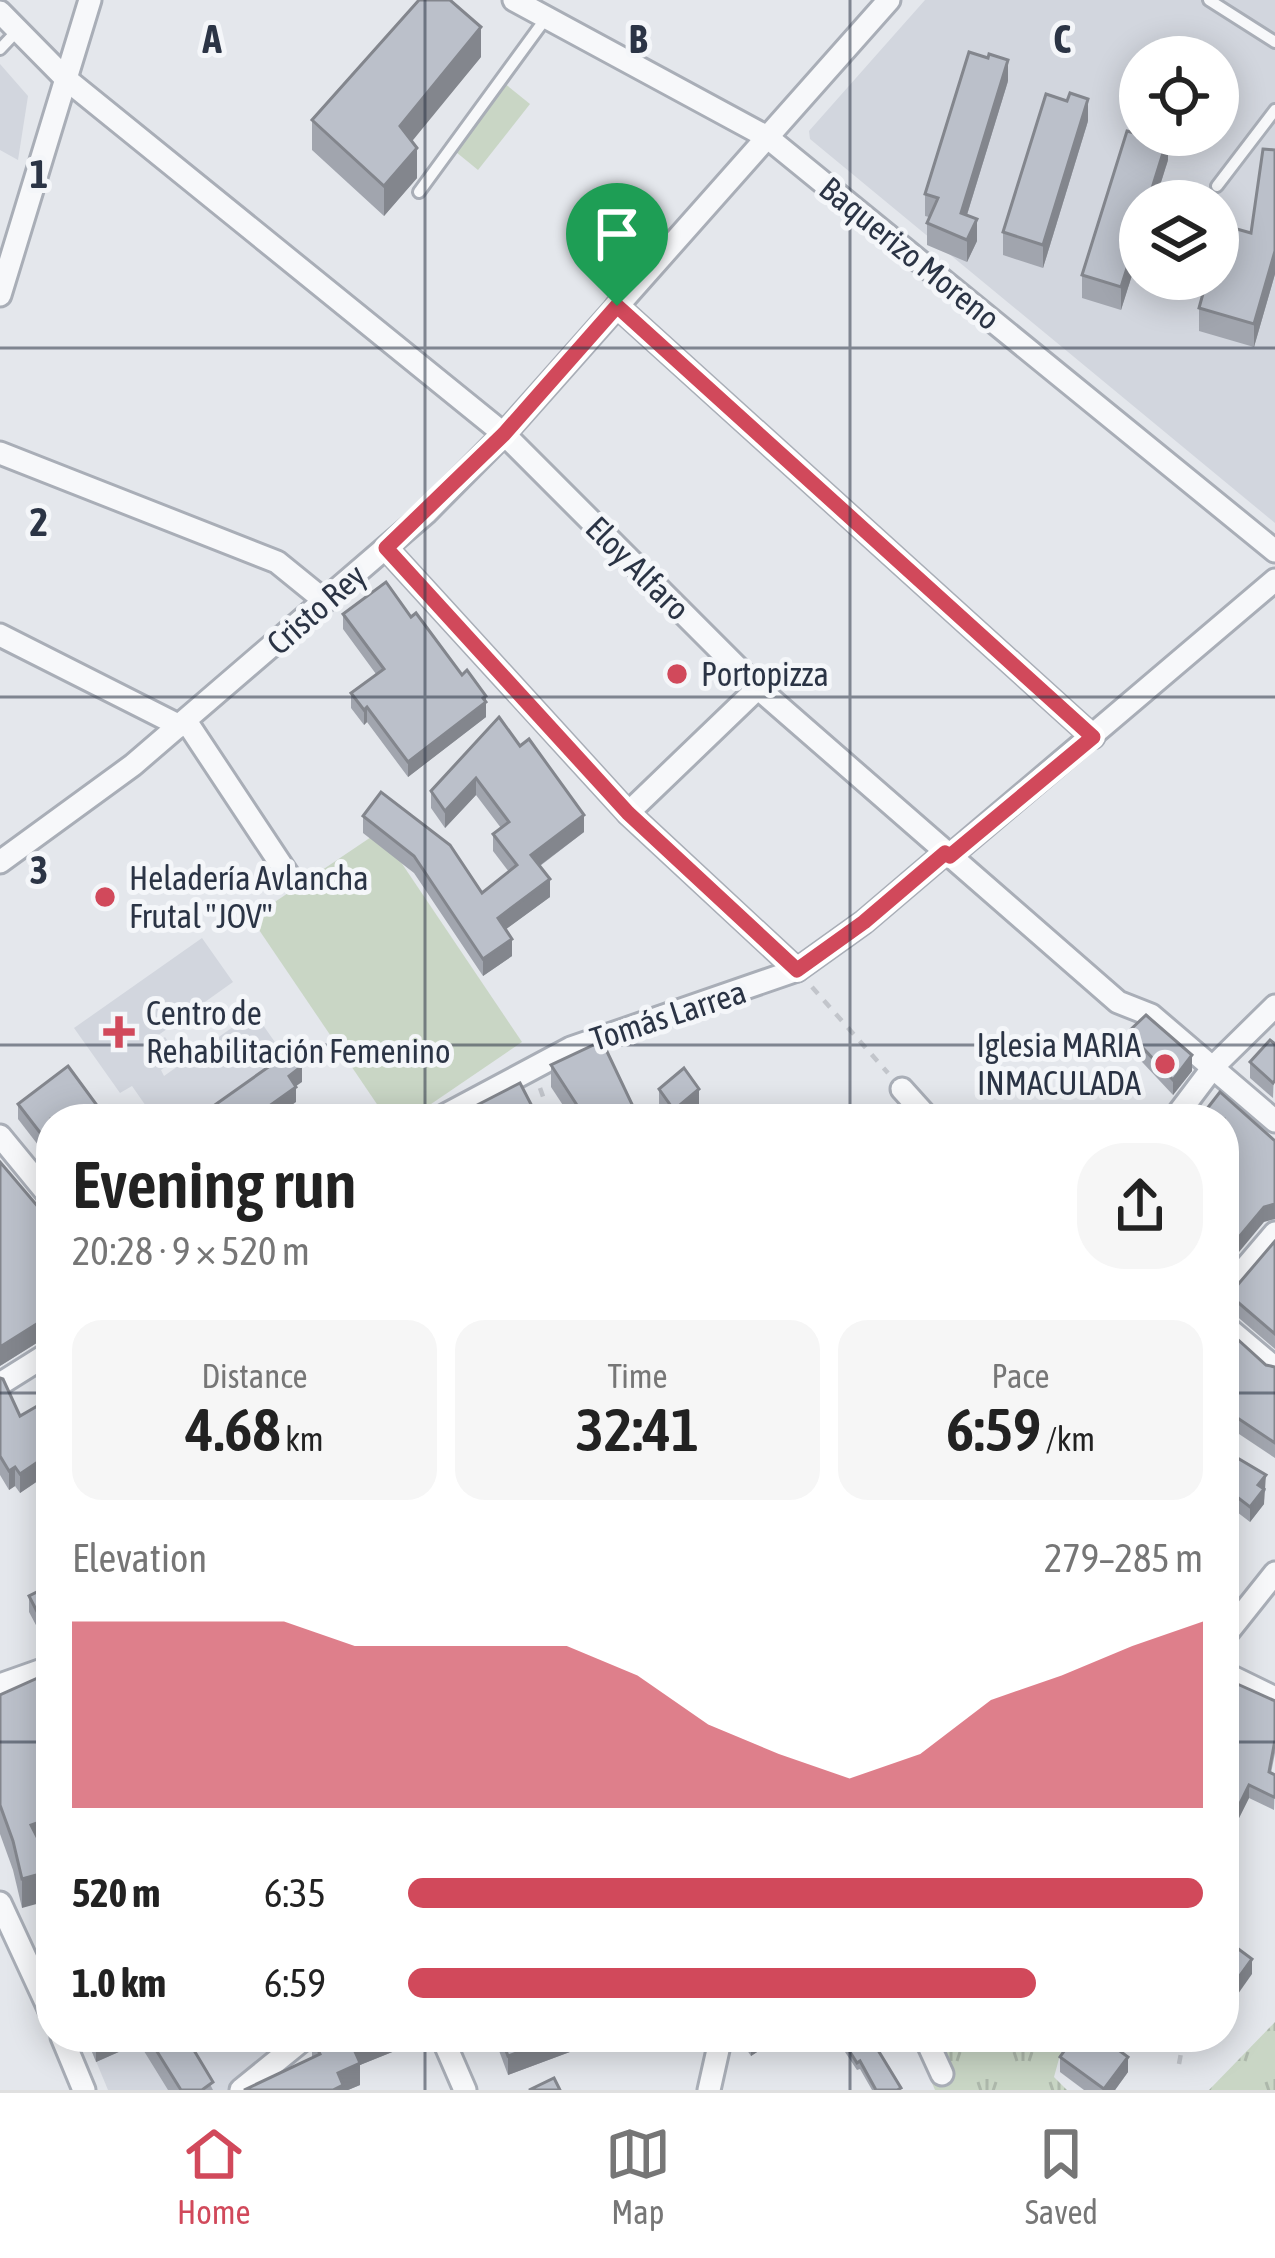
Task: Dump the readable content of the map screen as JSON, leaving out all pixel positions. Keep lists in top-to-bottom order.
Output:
{
  "streets": {
    "street": [
      "Baquerizo Moreno",
      "Eloy Alfaro",
      "Cristo Rey",
      "Tomás Larrea"
    ]
  },
  "crossings": [
    ["Baquerizo Moreno", "Cristo Rey"],
    ["Eloy Alfaro", "Cristo Rey"],
    ["Eloy Alfaro", "Tomás Larrea"]
  ],
  "places": {
    "other": ["Portopizza", "Heladería Avlancha Frutal \"JOV\"", "Iglesia MARIA INMACULADA"],
    "health": ["Centro de Rehabilitación Femenino"]
  },
  "page": {
    "heading": ["Evening run", "20:28 · 9 × 520 m"],
    "stats": [
      ["Distance", "4.68 km"],
      ["Time", "32:41"],
      ["Pace", "6:59 /km"]
    ],
    "chart": ["Elevation", "279–285 m"],
    "list": [
      {
        "name": "520 m",
        "note": "6:35"
      },
      {
        "name": "1.0 km",
        "note": "6:59"
      }
    ],
    "tabs": ["Home", "Map", "Saved"]
  },
  "grid": {
    "columns": ["A", "B", "C"],
    "rows": ["1", "2", "3"]
  }
}
